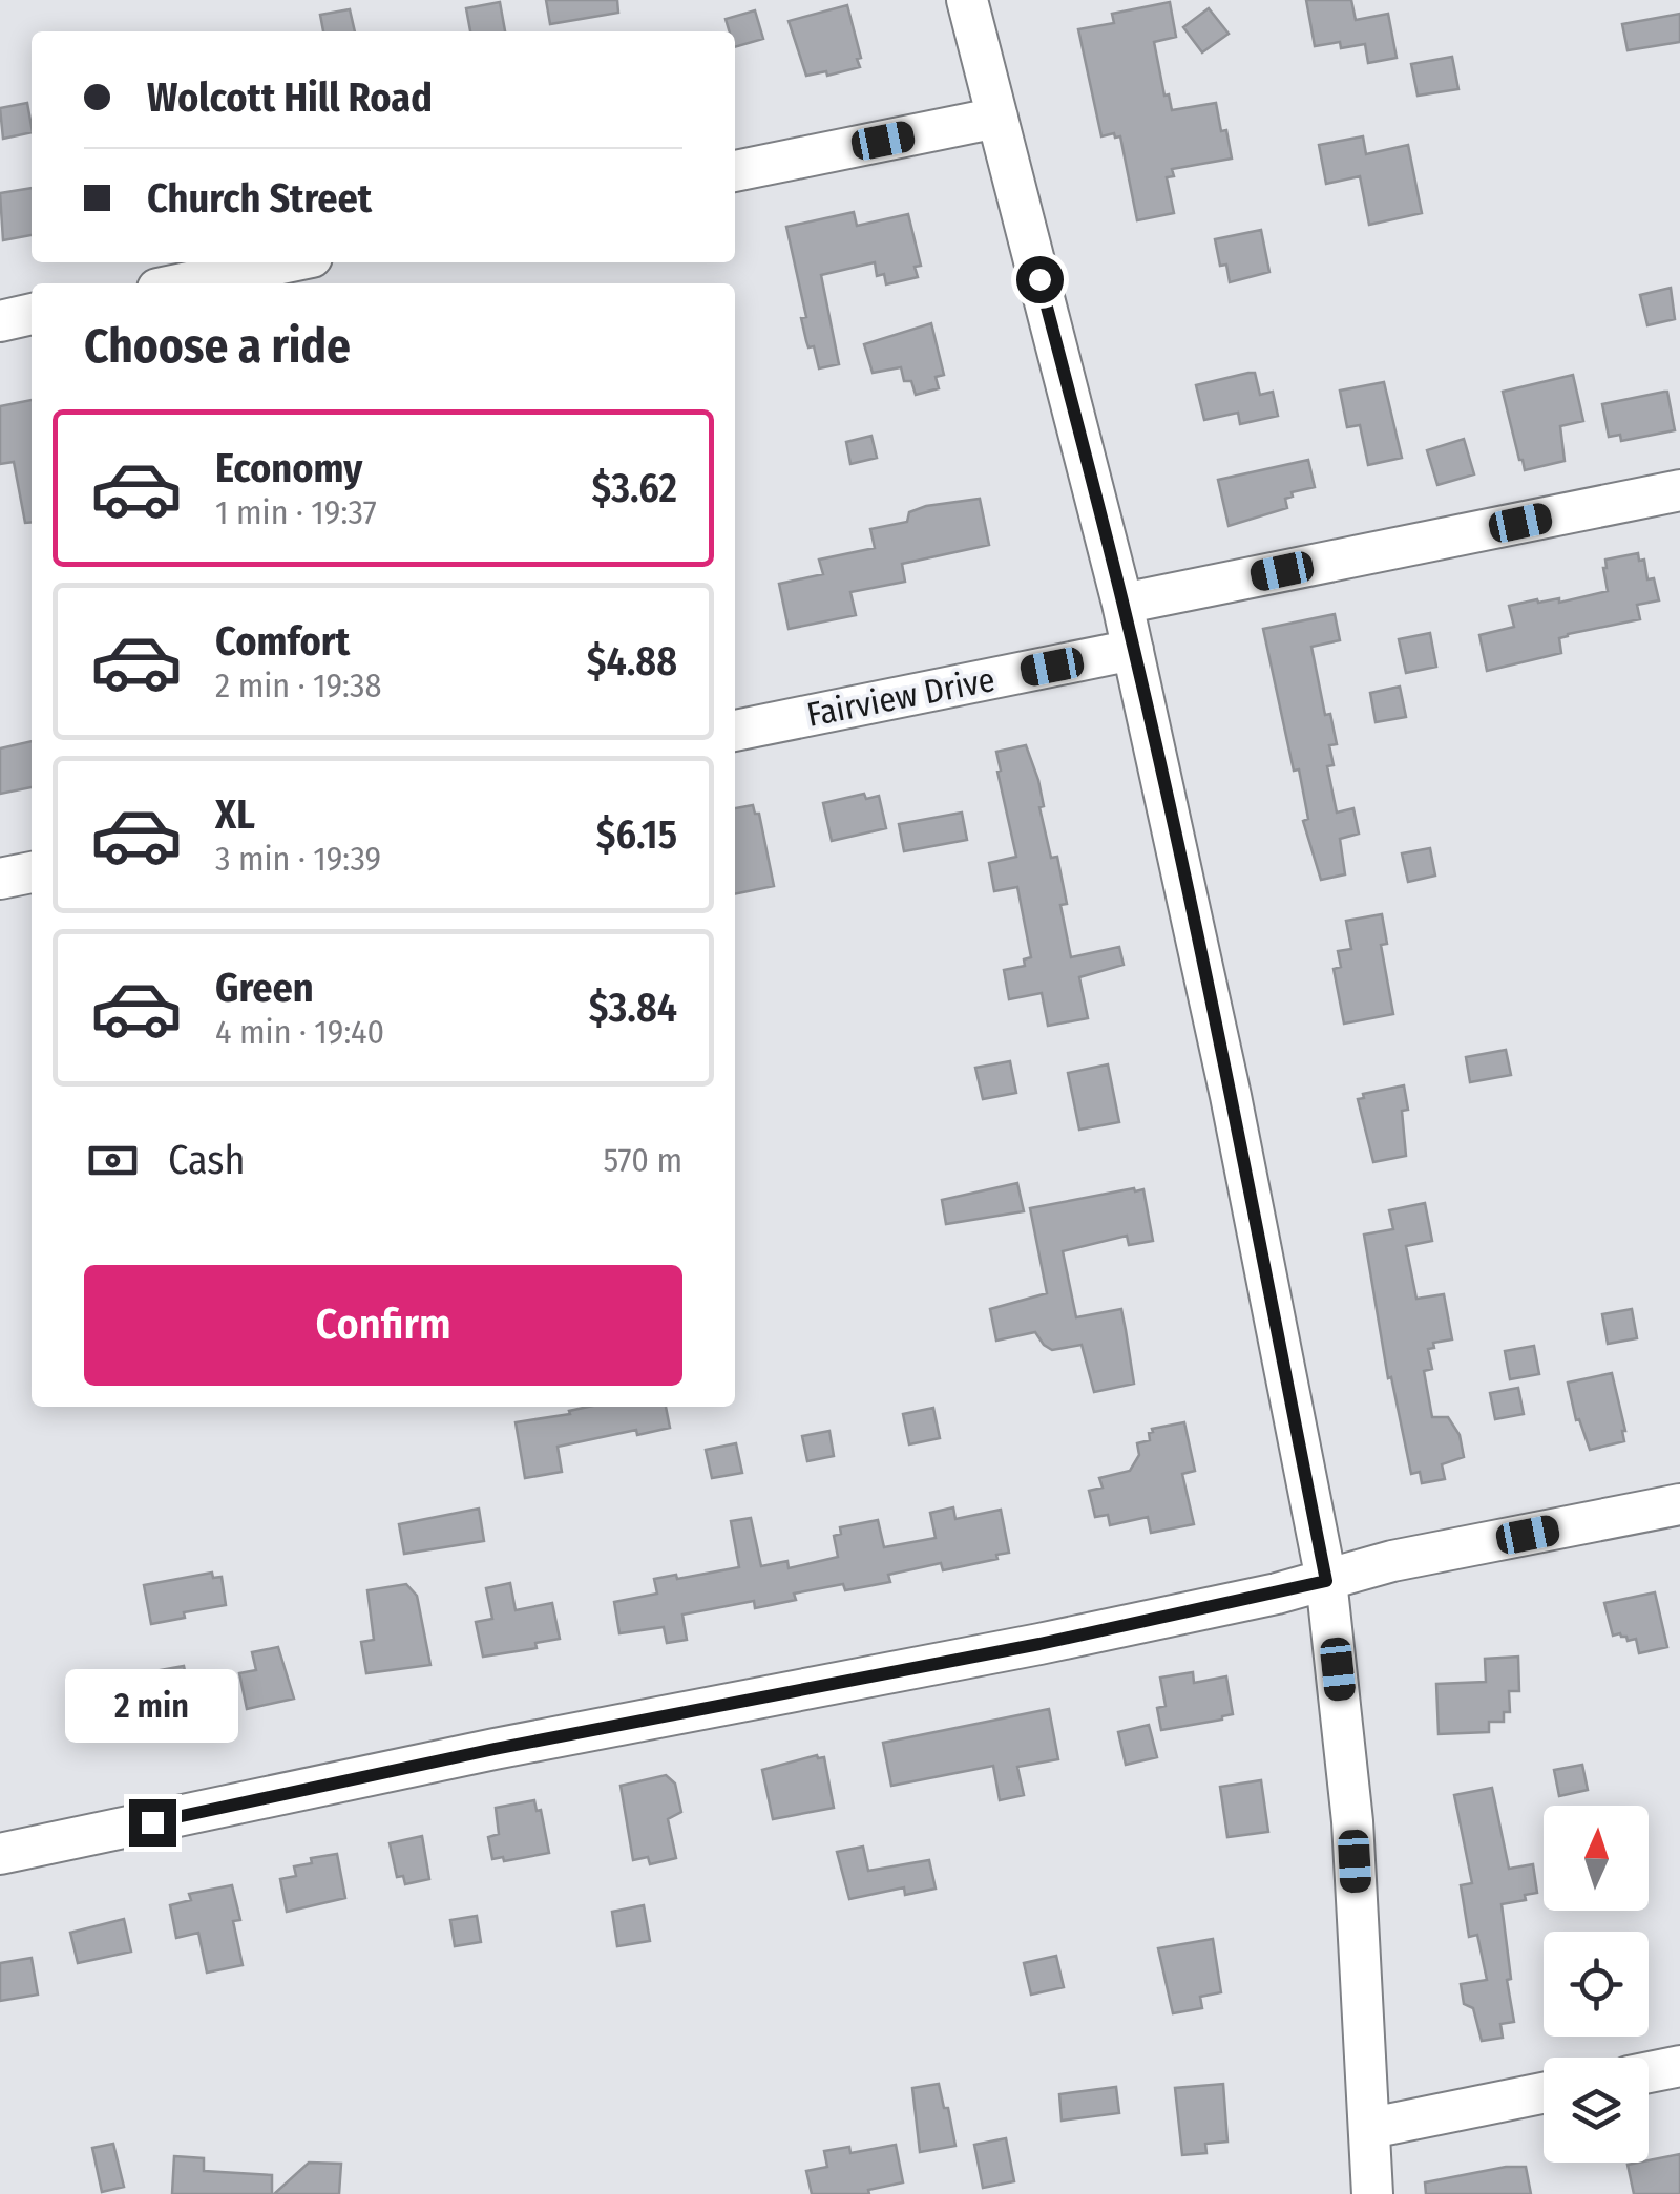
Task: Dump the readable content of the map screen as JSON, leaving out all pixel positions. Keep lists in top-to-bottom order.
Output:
{
  "streets": {
    "street": ["Fairview Drive"]
  },
  "north": "top",
  "page": {
    "banner": ["Wolcott Hill Road", "Church Street"],
    "heading": "Choose a ride",
    "list": [
      {
        "name": "Economy",
        "note": "1 min · 19:37",
        "value": "$3.62"
      },
      {
        "name": "Comfort",
        "note": "2 min · 19:38",
        "value": "$4.88"
      },
      {
        "name": "XL",
        "note": "3 min · 19:39",
        "value": "$6.15"
      },
      {
        "name": "Green",
        "note": "4 min · 19:40",
        "value": "$3.84"
      }
    ],
    "pay": ["Cash", "570 m"],
    "buttons": "Confirm",
    "bubble": "2 min"
  }
}
